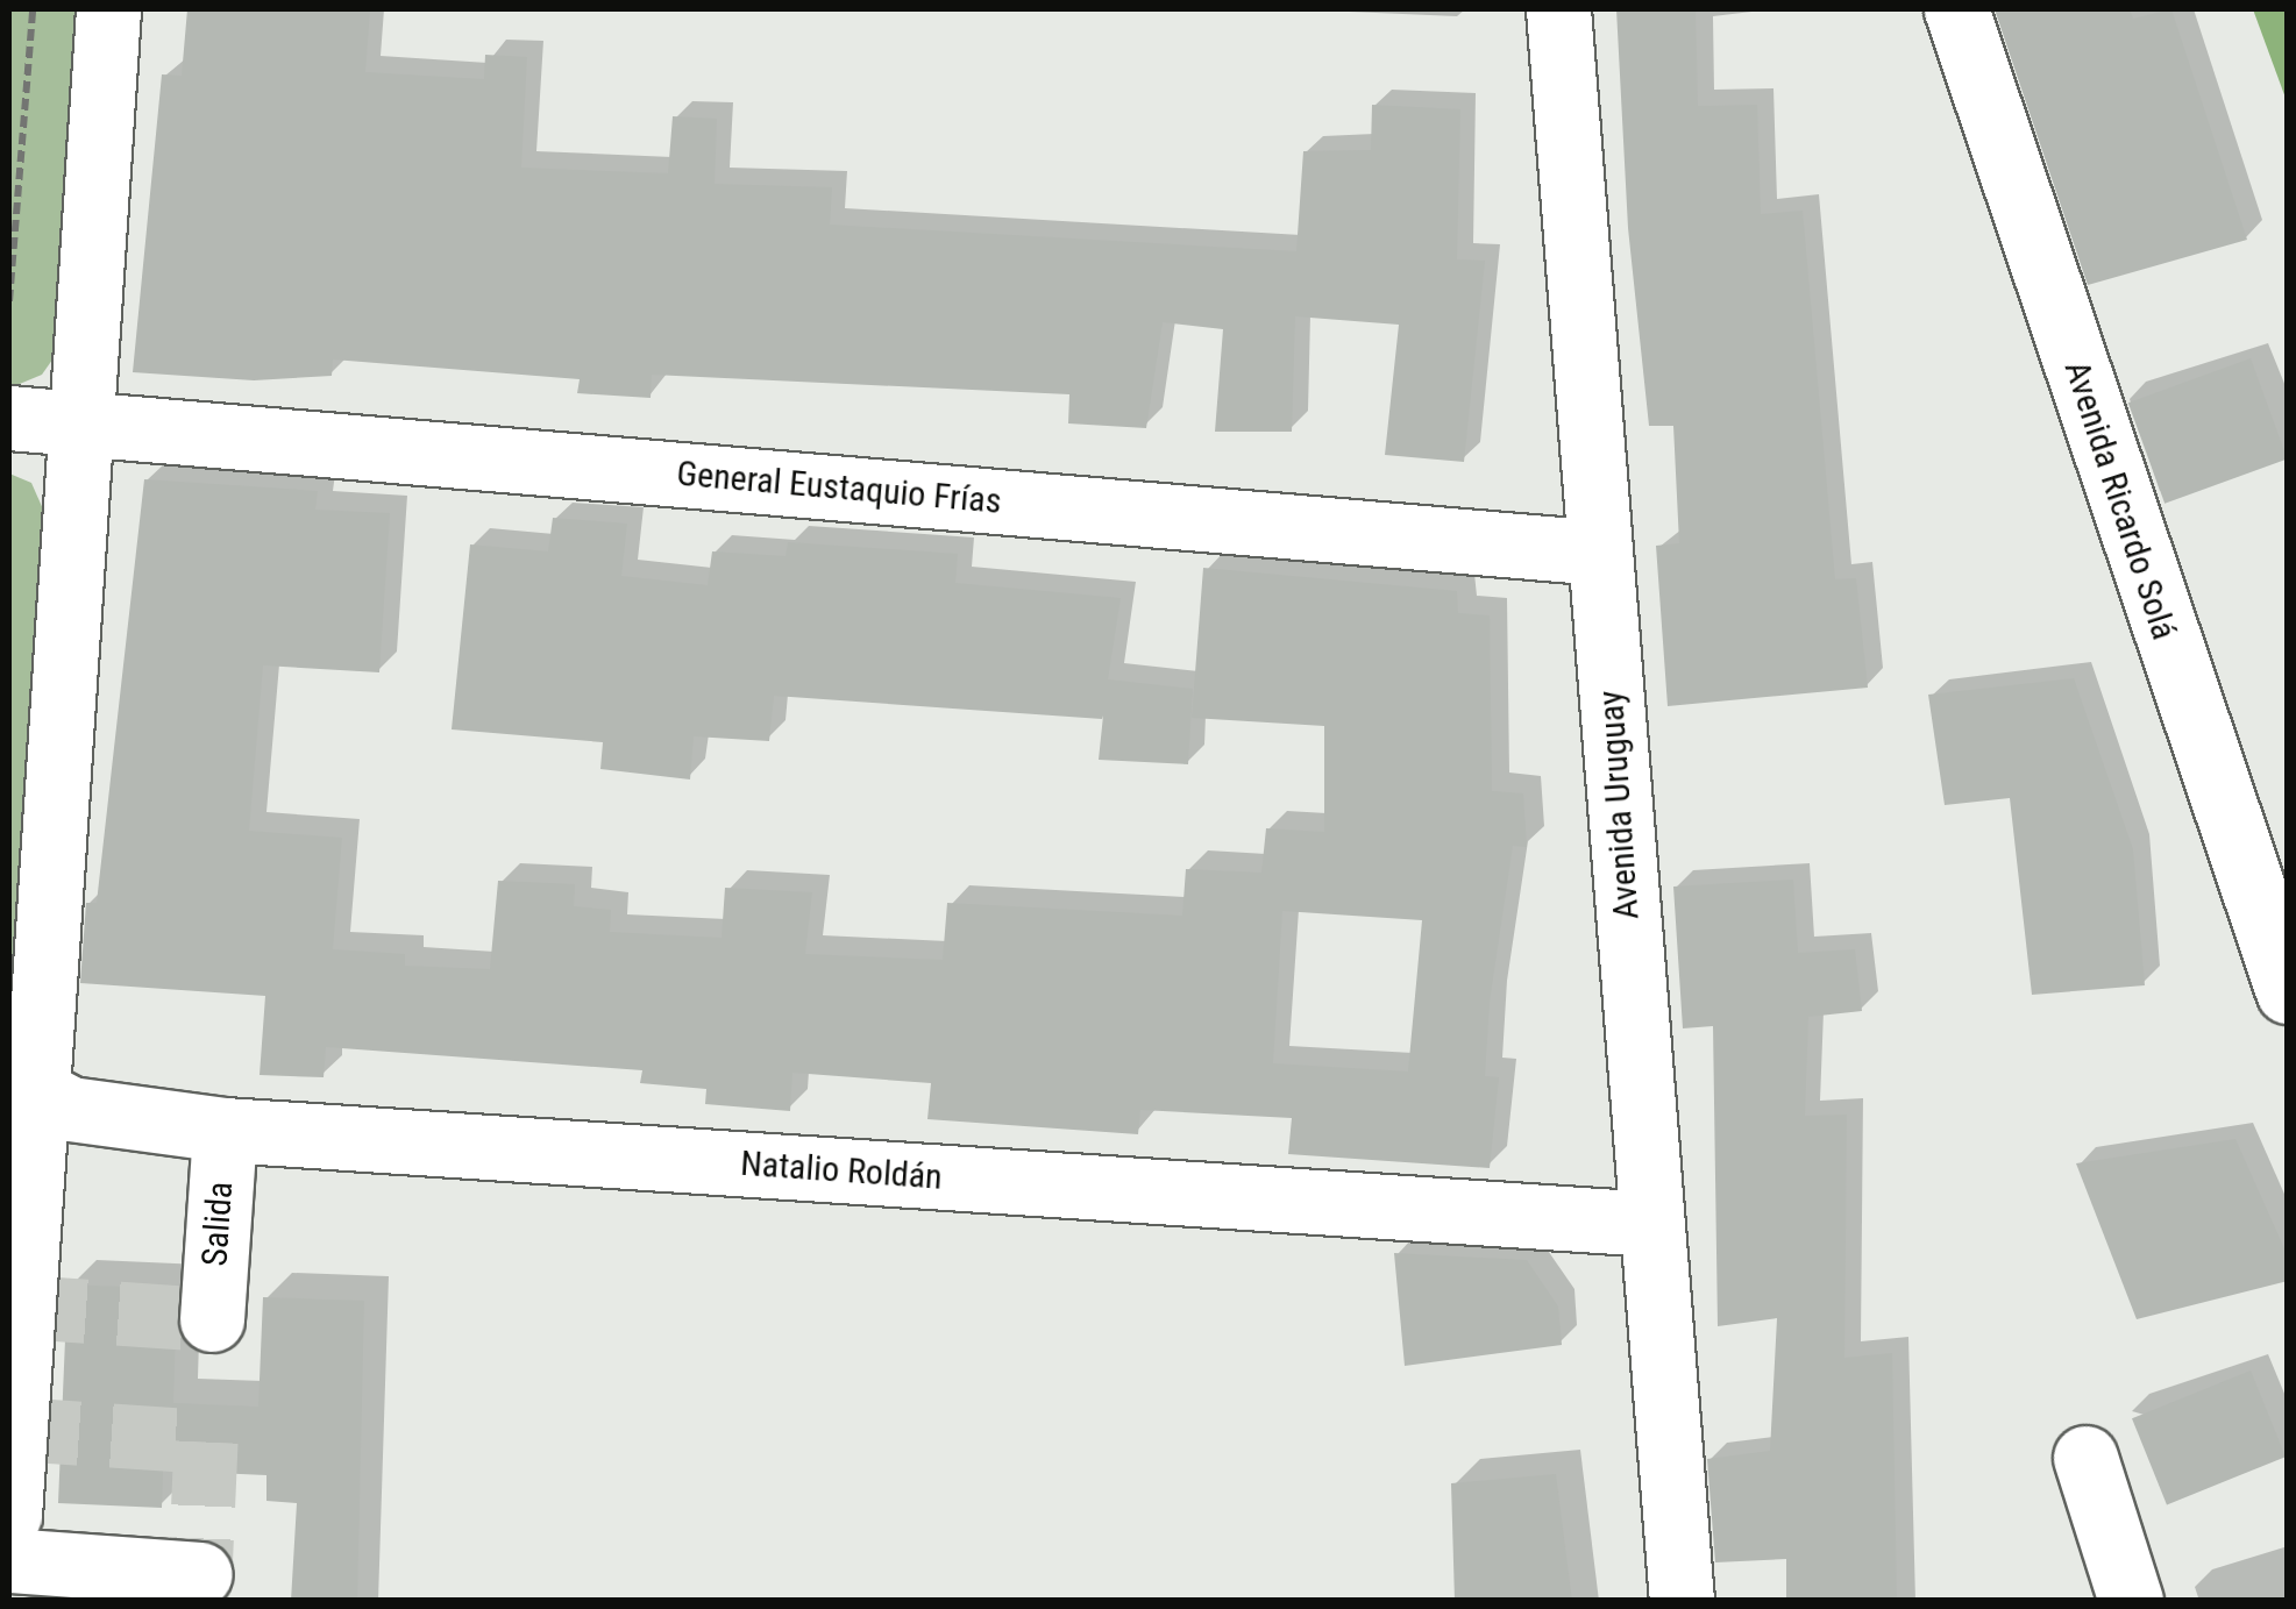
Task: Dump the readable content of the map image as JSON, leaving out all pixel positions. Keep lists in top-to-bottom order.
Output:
{
  "streets": {
    "street": [
      "General Eustaquio Frías",
      "Avenida Ricardo Solá",
      "Avenida Uruguay",
      "Natalio Roldán",
      "Salida"
    ]
  },
  "crossings": [
    ["General Eustaquio Frías", "Avenida Uruguay"],
    ["Avenida Uruguay", "Natalio Roldán"],
    ["Natalio Roldán", "Salida"]
  ]
}
